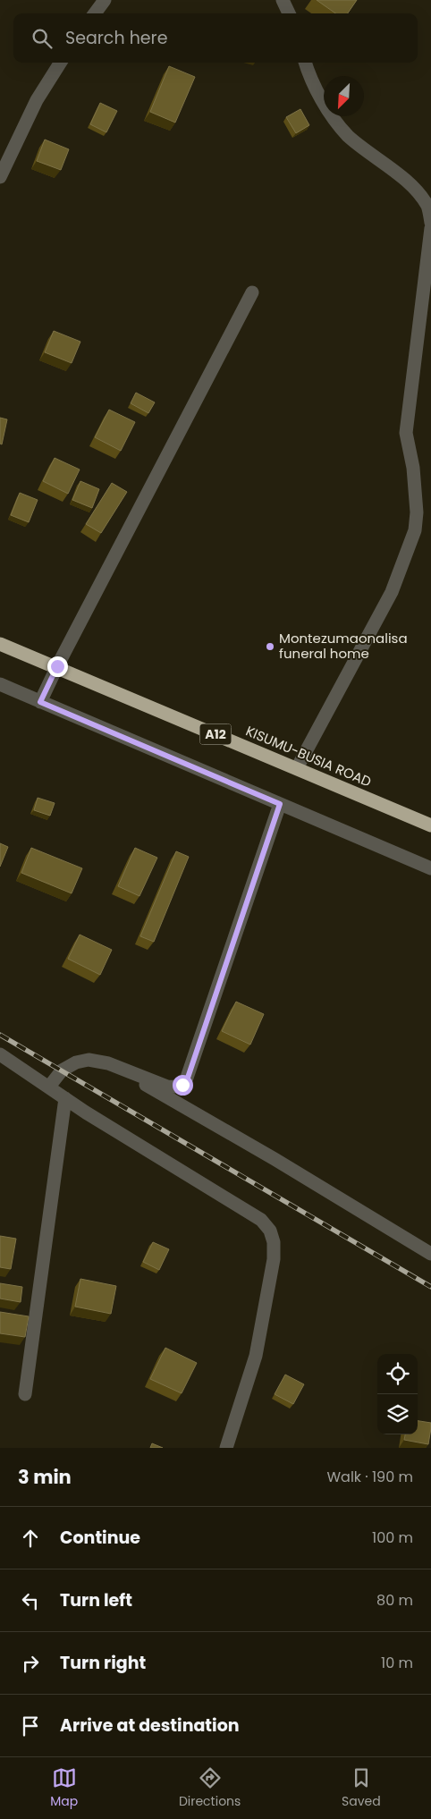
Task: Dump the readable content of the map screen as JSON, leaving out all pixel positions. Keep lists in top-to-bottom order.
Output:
{
  "streets": {
    "highway": ["A12", "KISUMU-BUSIA ROAD"]
  },
  "places": ["Montezumaonalisa funeral home"],
  "north": "bottom left",
  "page": {
    "search": "Search here",
    "heading": ["3 min", "Walk · 190 m"],
    "list": [
      ["Continue", "100 m"],
      ["Turn left", "80 m"],
      ["Turn right", "10 m"],
      "Arrive at destination"
    ],
    "nav": ["Map", "Directions", "Saved"]
  }
}
